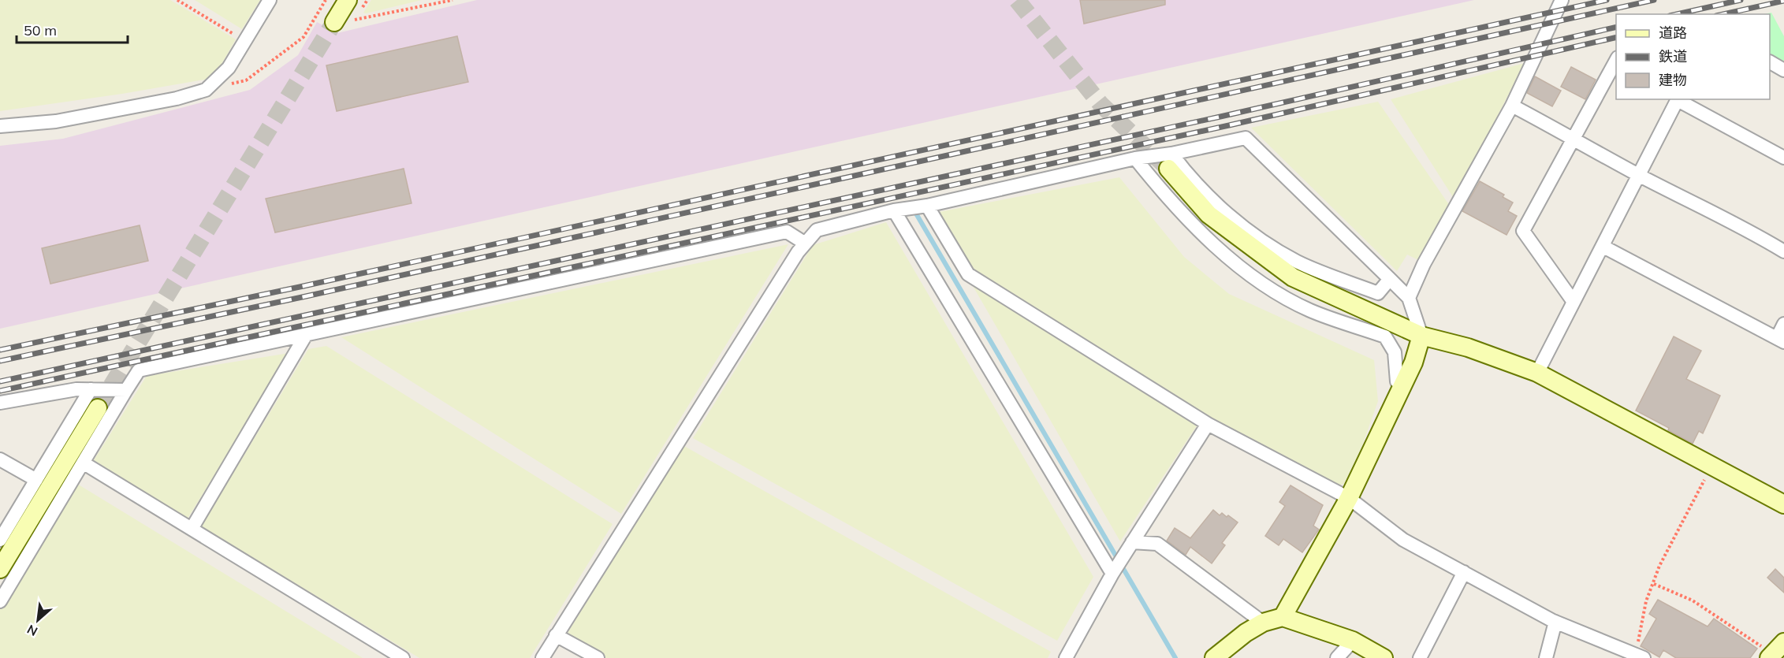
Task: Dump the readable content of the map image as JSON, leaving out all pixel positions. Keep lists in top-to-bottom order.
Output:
{
  "legend": ["道路", "鉄道", "建物"],
  "scale_bar": "50 m",
  "north": "bottom left"
}
